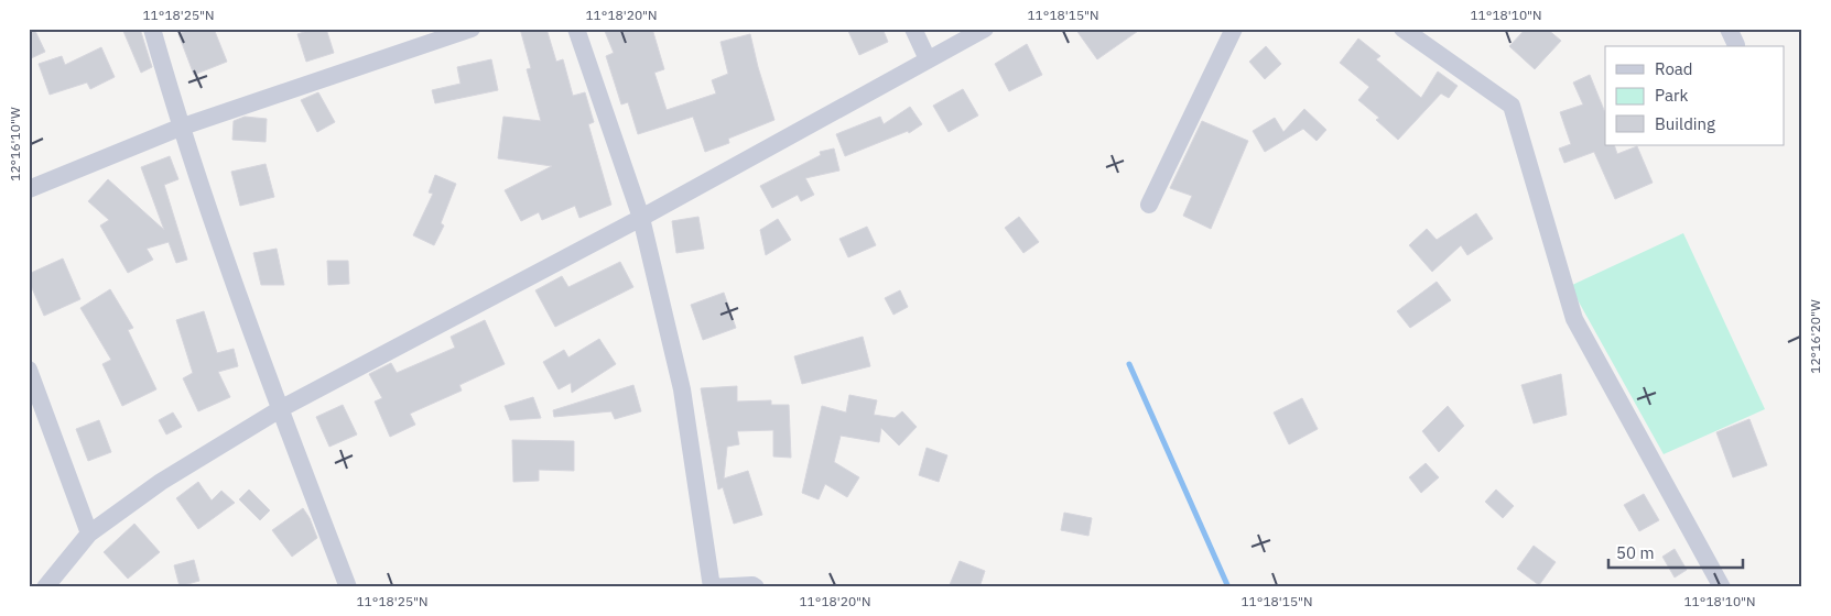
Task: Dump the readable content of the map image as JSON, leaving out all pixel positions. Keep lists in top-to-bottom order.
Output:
{
  "legend": ["Road", "Park", "Building"],
  "scale_bar": "50 m",
  "coordinates": [
    "11°18'25\"N",
    "11°18'20\"N",
    "11°18'15\"N",
    "11°18'10\"N",
    "12°16'10\"W",
    "12°16'20\"W"
  ]
}
